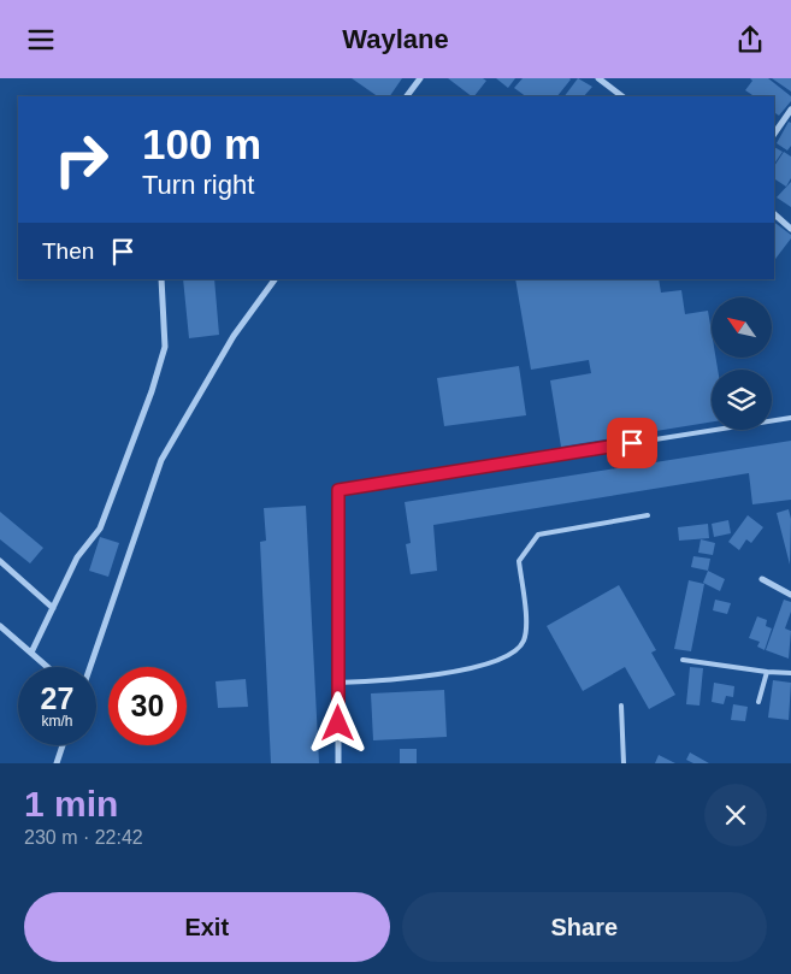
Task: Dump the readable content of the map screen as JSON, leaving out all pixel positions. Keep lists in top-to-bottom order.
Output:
{
  "north": "top left",
  "page": {
    "header": "Waylane",
    "turn": ["100 m", "Turn right"],
    "then": "Then",
    "speed": "27 km/h",
    "limit": "30",
    "heading": ["1 min", "230 m · 22:42"],
    "buttons": ["Exit", "Share"]
  }
}
